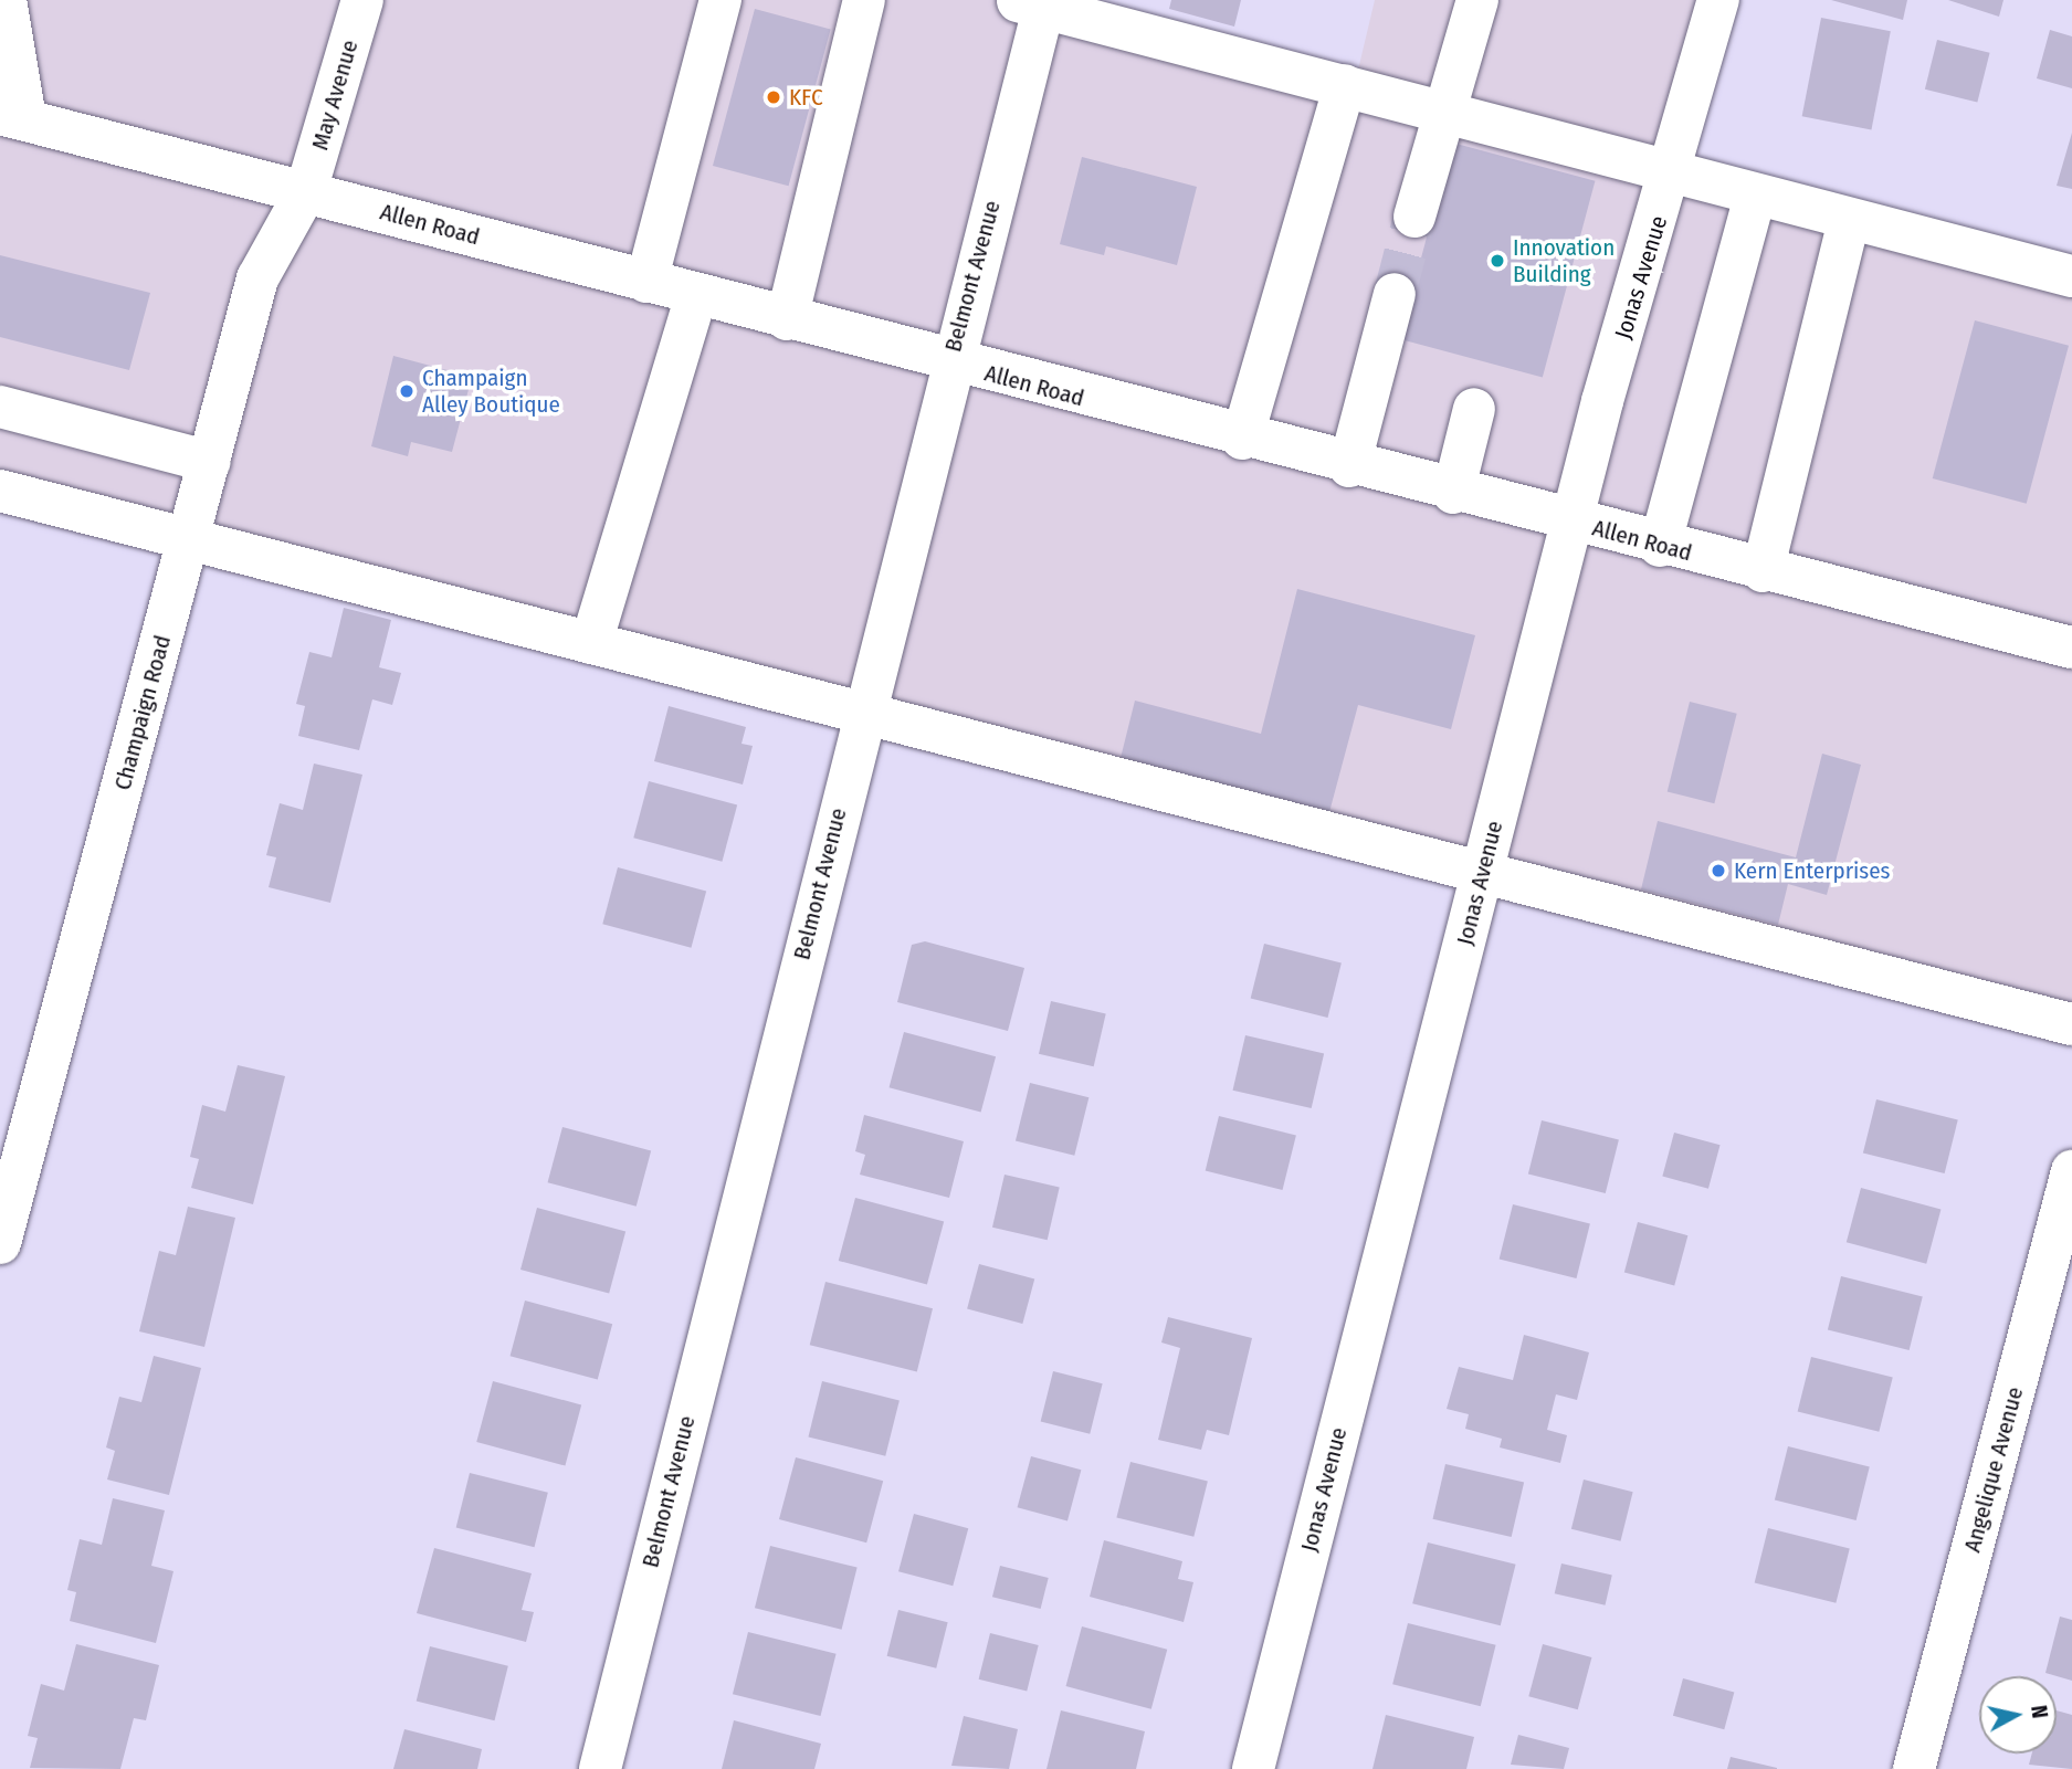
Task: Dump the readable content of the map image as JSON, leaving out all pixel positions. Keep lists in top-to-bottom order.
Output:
{
  "streets": {
    "street": [
      "May Avenue",
      "Allen Road",
      "Belmont Avenue",
      "Jonas Avenue",
      "Champaign Road",
      "Angelique Avenue"
    ]
  },
  "crossings": [
    ["May Avenue", "Allen Road"],
    ["May Avenue", "Champaign Road"],
    ["Allen Road", "Belmont Avenue"],
    ["Allen Road", "Jonas Avenue"],
    ["Allen Road", "Champaign Road"]
  ],
  "places": [
    "KFC",
    "Innovation Building",
    "Champaign Alley Boutique",
    "Kern Enterprises"
  ],
  "north": "right"
}
